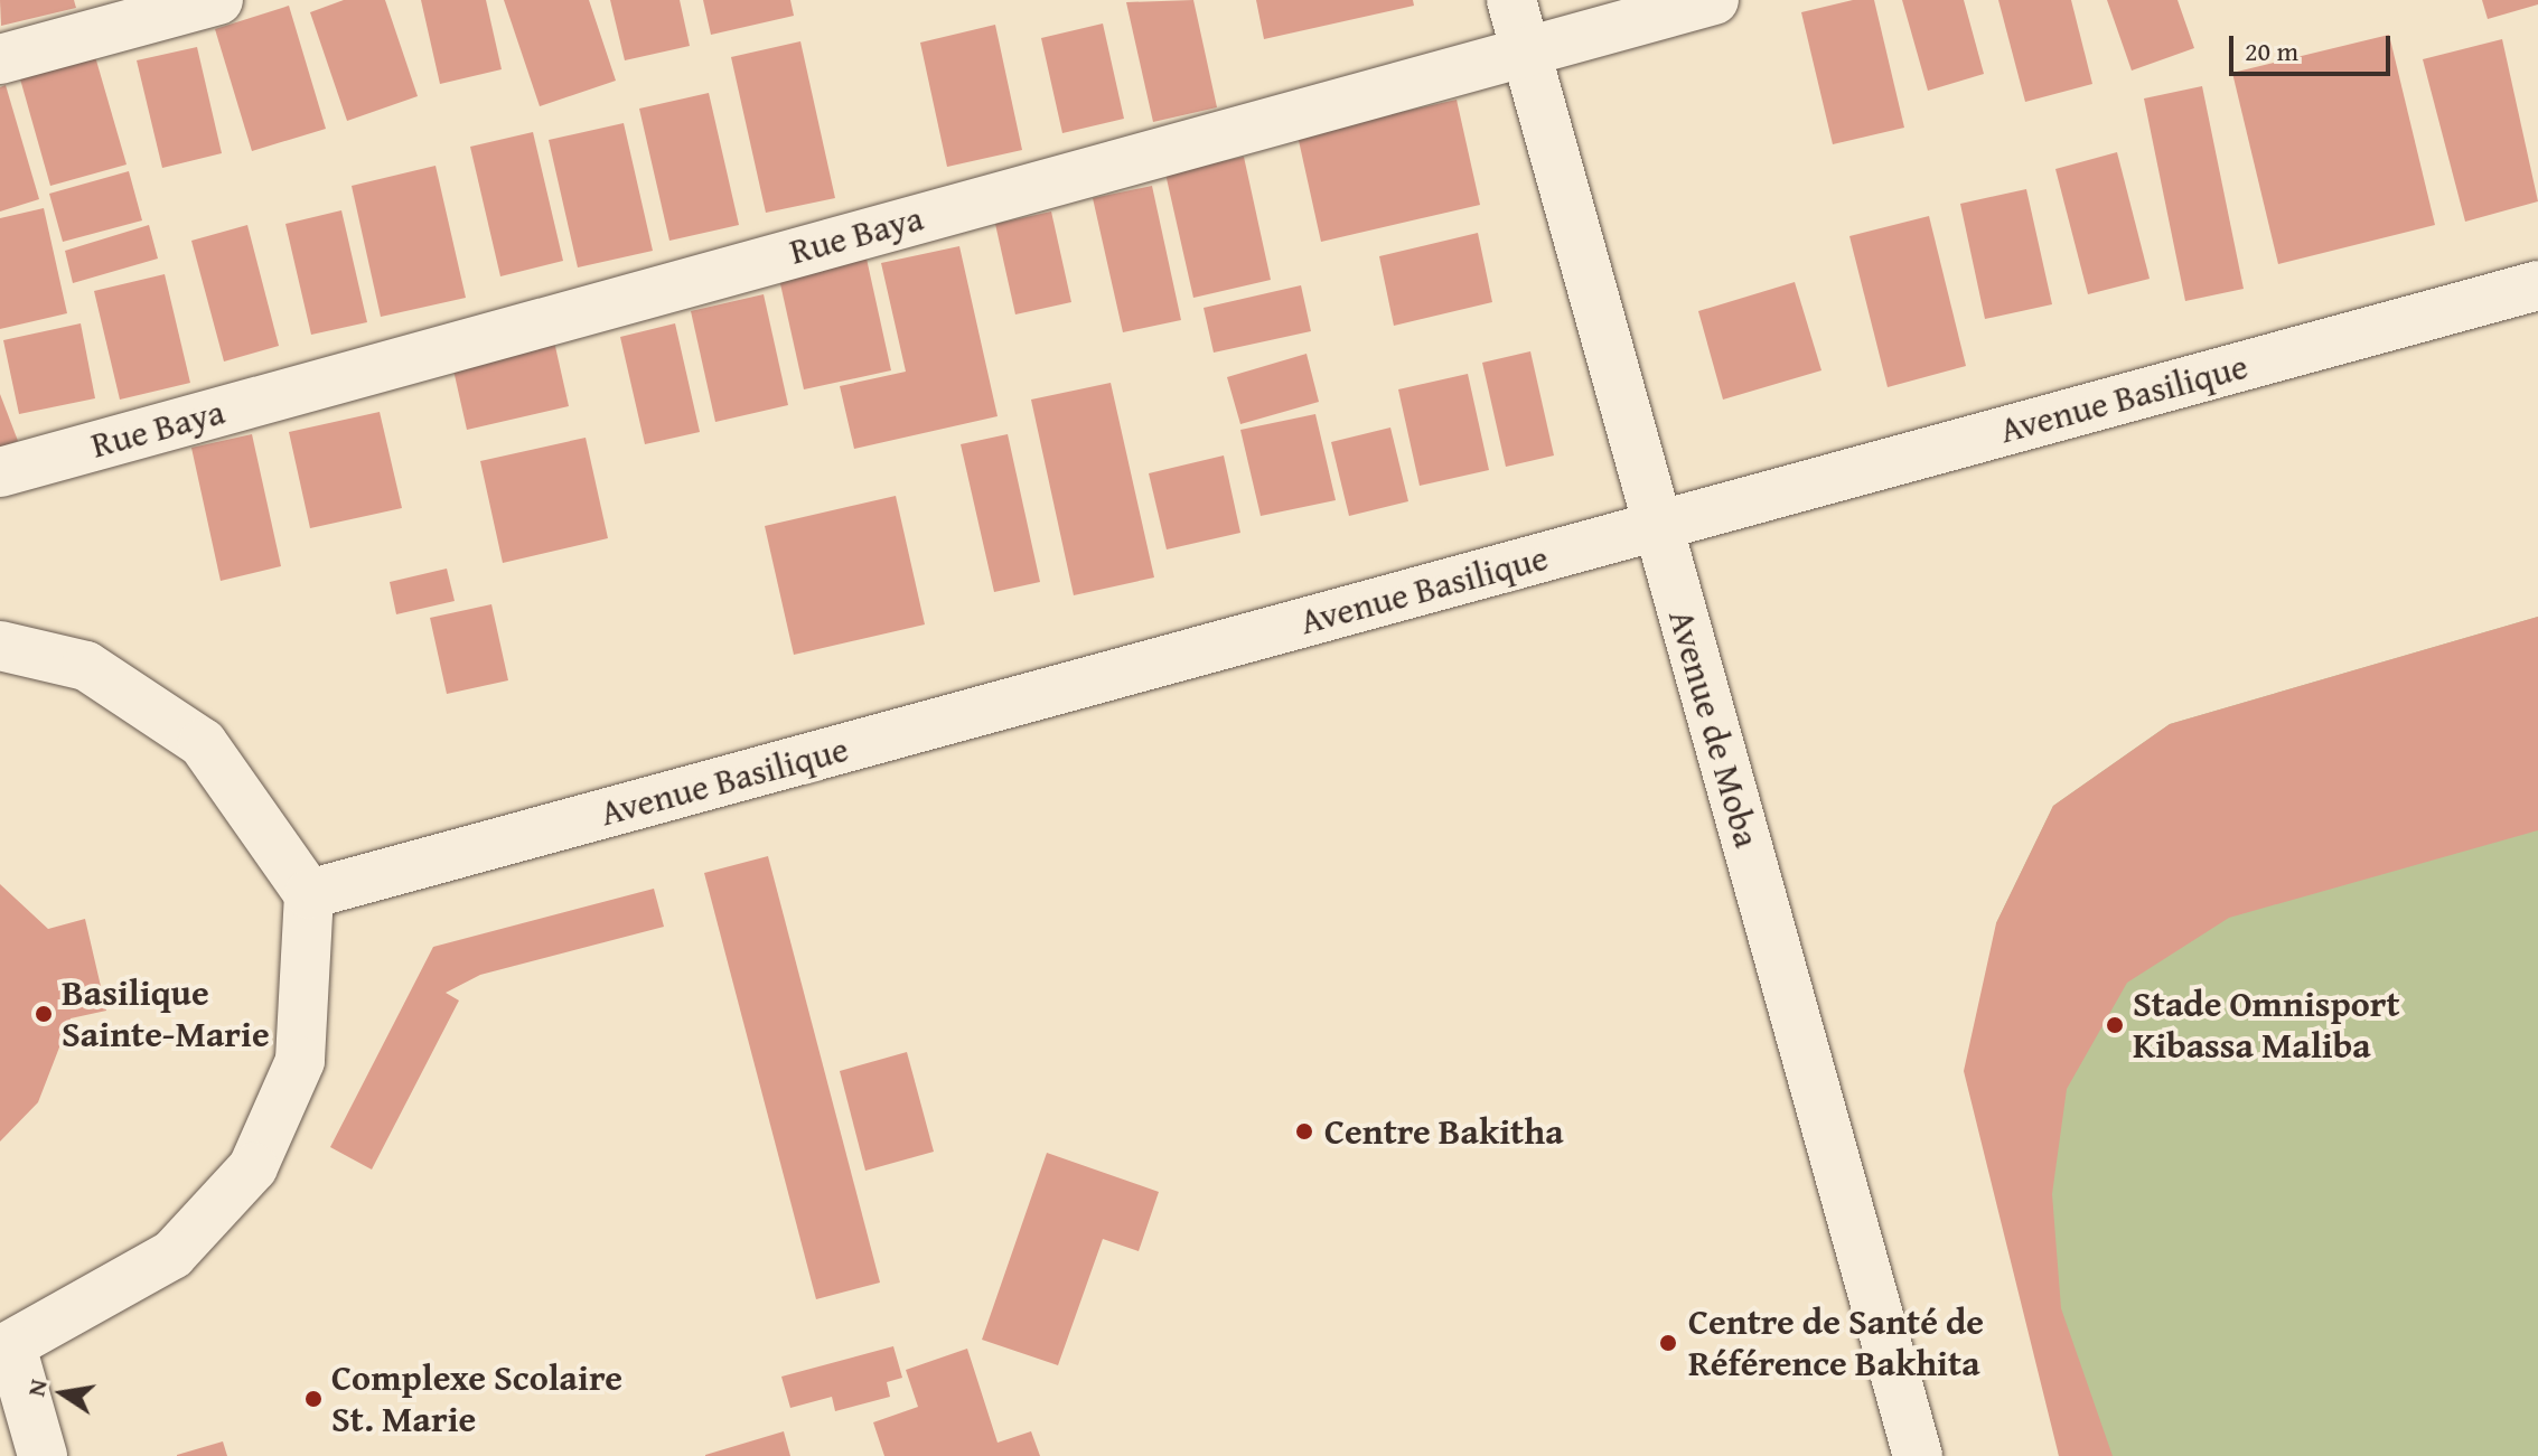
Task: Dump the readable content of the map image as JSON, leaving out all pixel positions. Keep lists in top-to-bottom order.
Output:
{
  "streets": {
    "street": ["Rue Baya", "Avenue Basilique", "Avenue de Moba"]
  },
  "crossings": [
    ["Rue Baya", "Avenue de Moba"],
    ["Avenue Basilique", "Avenue de Moba"]
  ],
  "places": [
    "Basilique Sainte-Marie",
    "Stade Omnisport Kibassa Maliba",
    "Centre Bakitha",
    "Centre de Santé de Référence Bakhita",
    "Complexe Scolaire St. Marie"
  ],
  "scale_bar": "20 m",
  "north": "left"
}
